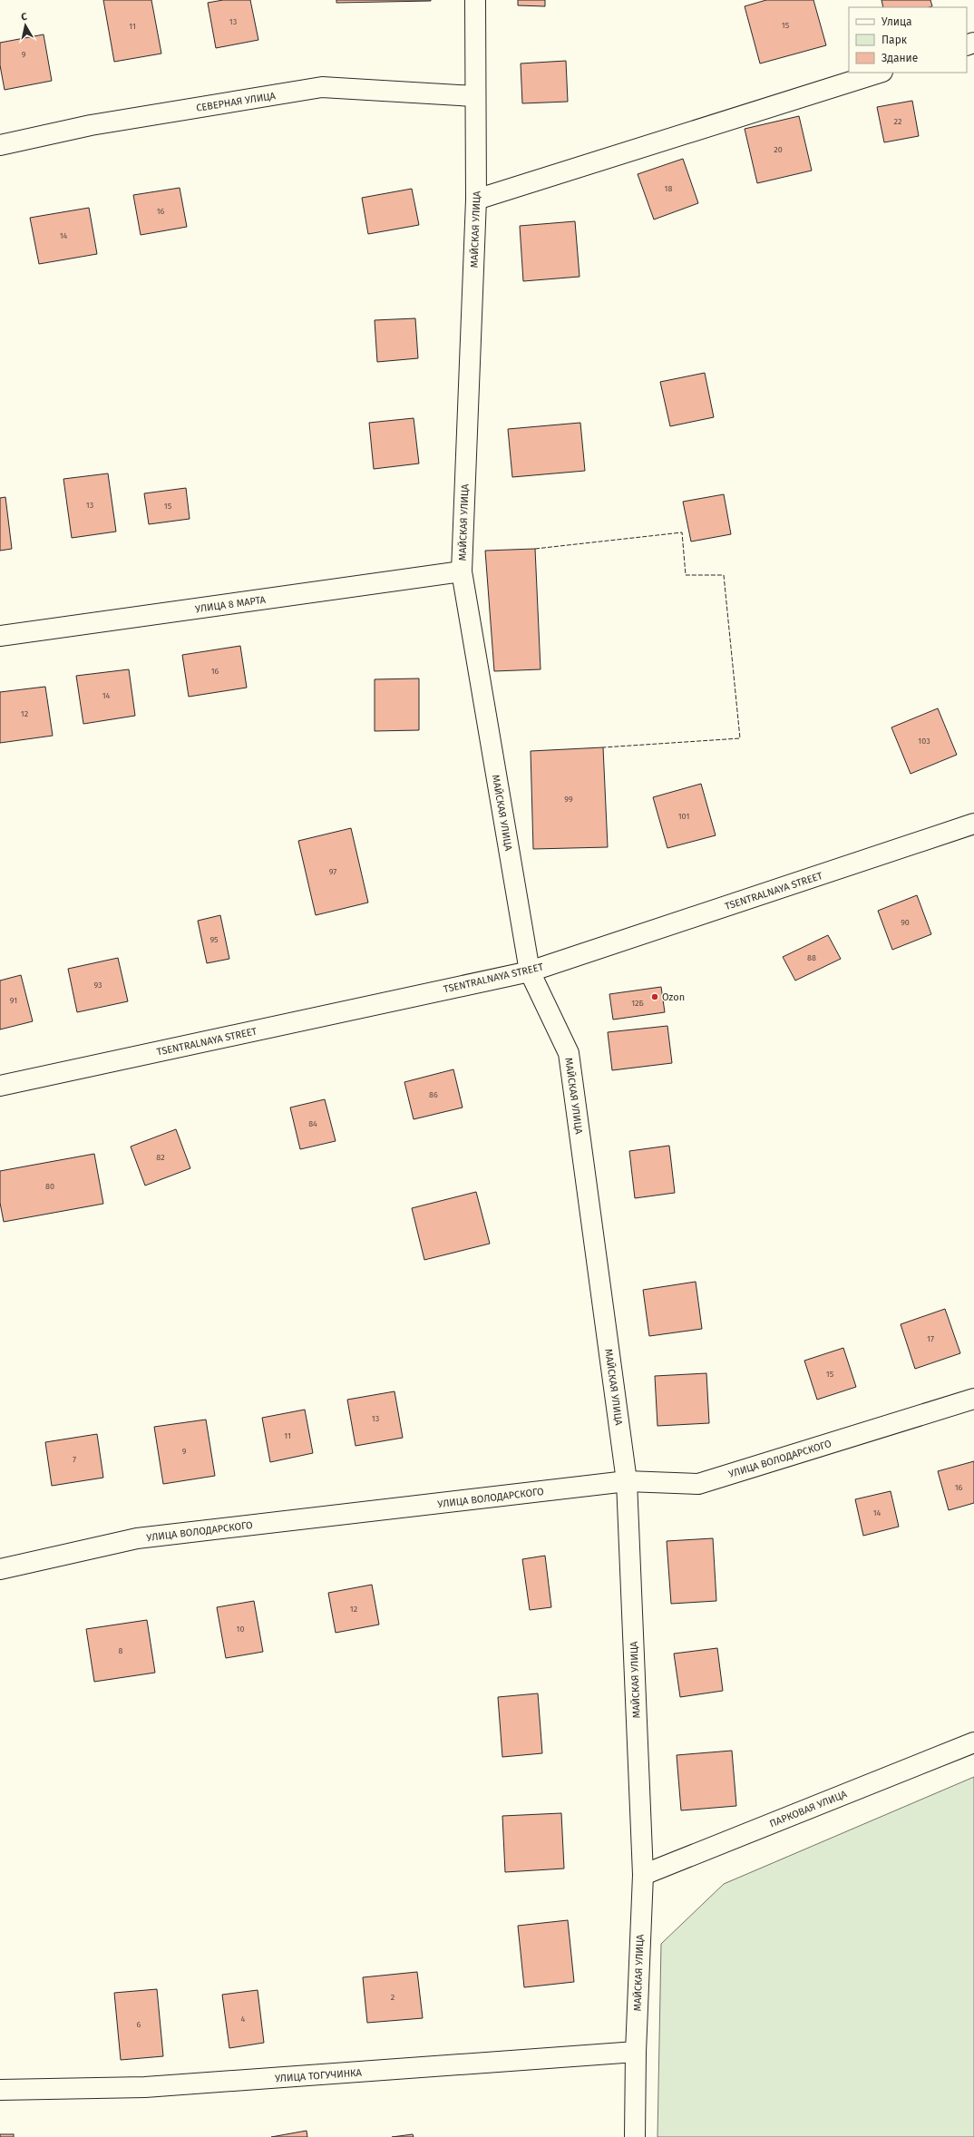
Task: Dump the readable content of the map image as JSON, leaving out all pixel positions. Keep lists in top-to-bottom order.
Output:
{
  "streets": {
    "street": [
      "СЕВЕРНАЯ УЛИЦА",
      "МАЙСКАЯ УЛИЦА",
      "УЛИЦА 8 МАРТА",
      "TSENTRALNAYA STREET",
      "УЛИЦА ВОЛОДАРСКОГО",
      "ПАРКОВАЯ УЛИЦА",
      "УЛИЦА ТОГУЧИНКА"
    ]
  },
  "crossings": [
    ["СЕВЕРНАЯ УЛИЦА", "МАЙСКАЯ УЛИЦА"],
    ["МАЙСКАЯ УЛИЦА", "УЛИЦА 8 МАРТА"],
    ["МАЙСКАЯ УЛИЦА", "TSENTRALNAYA STREET"],
    ["МАЙСКАЯ УЛИЦА", "УЛИЦА ВОЛОДАРСКОГО"],
    ["МАЙСКАЯ УЛИЦА", "ПАРКОВАЯ УЛИЦА"],
    ["МАЙСКАЯ УЛИЦА", "УЛИЦА ТОГУЧИНКА"]
  ],
  "places": ["Ozon"],
  "house_numbers": [
    "13",
    "15",
    "11",
    "9",
    "22",
    "20",
    "18",
    "16",
    "14",
    "13",
    "15",
    "16",
    "14",
    "12",
    "103",
    "99",
    "101",
    "97",
    "90",
    "95",
    "88",
    "93",
    "91",
    "12Б",
    "86",
    "84",
    "82",
    "80",
    "17",
    "15",
    "13",
    "11",
    "9",
    "7",
    "16",
    "14",
    "12",
    "10",
    "8",
    "2",
    "4",
    "6"
  ],
  "legend": ["Улица", "Парк", "Здание"],
  "north": "top"
}
